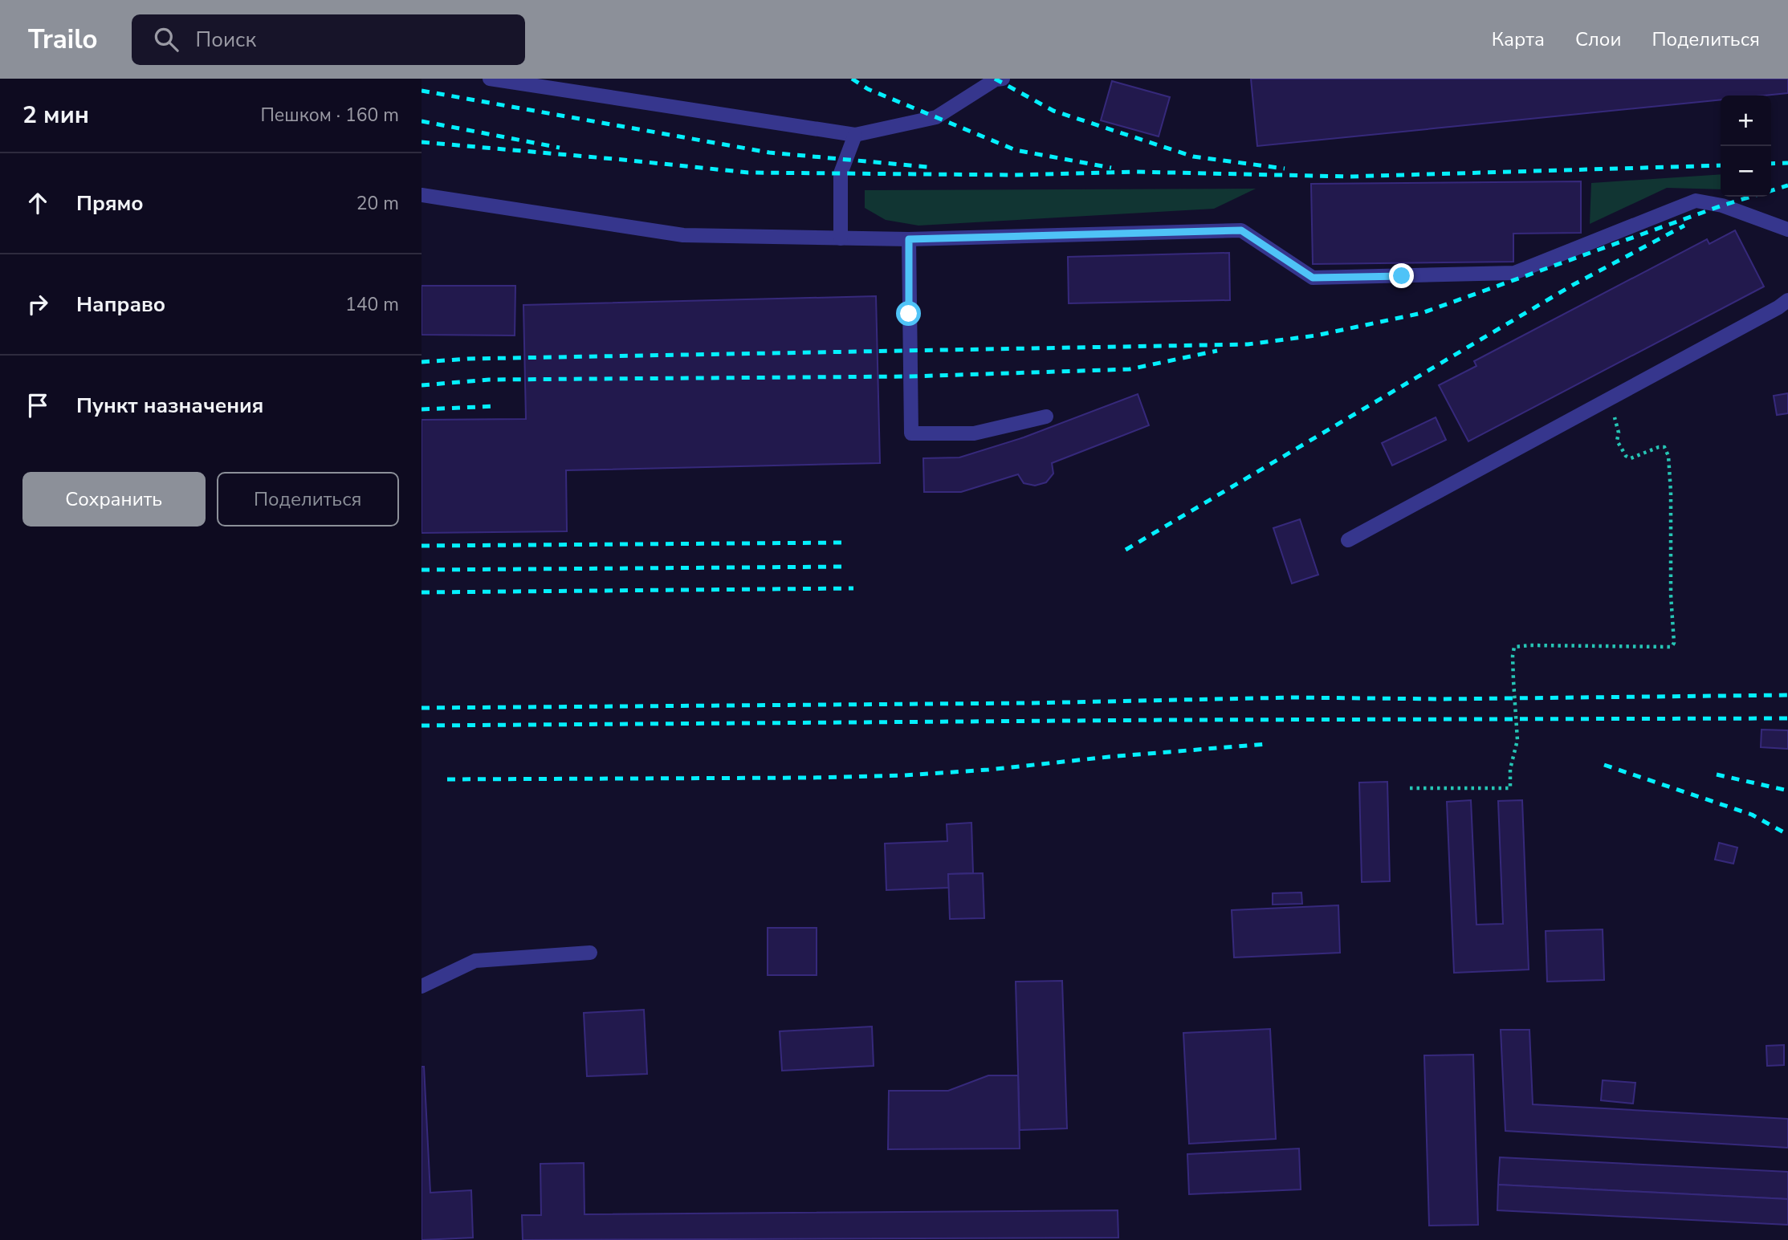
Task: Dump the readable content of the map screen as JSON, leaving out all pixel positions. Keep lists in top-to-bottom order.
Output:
{
  "page": {
    "header": "Trailo",
    "search": "Поиск",
    "nav": ["Карта", "Слои", "Поделиться"],
    "heading": ["2 мин", "Пешком · 160 m"],
    "map_buttons": ["+", "−"],
    "list": [
      ["Прямо", "20 m"],
      ["Направо", "140 m"],
      "Пункт назначения"
    ],
    "buttons": ["Сохранить", "Поделиться"]
  }
}
